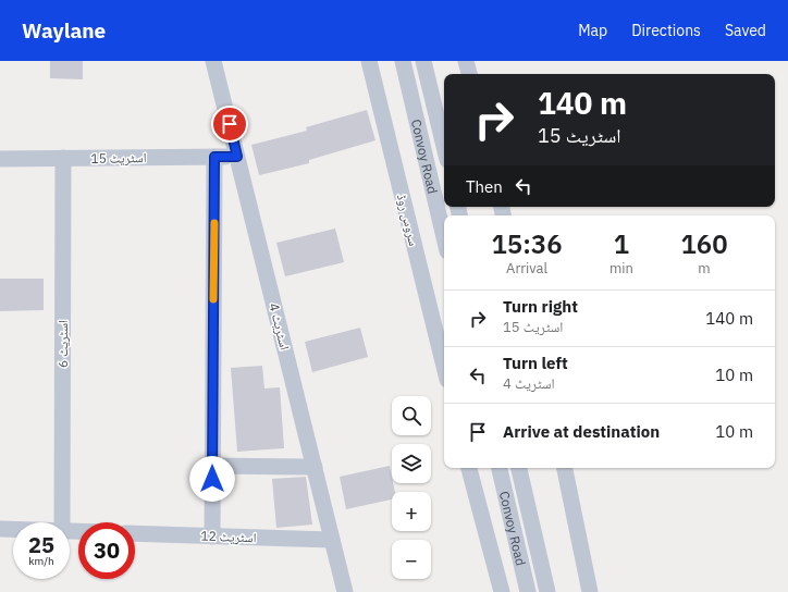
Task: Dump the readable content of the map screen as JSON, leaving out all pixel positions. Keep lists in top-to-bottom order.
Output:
{
  "streets": {
    "street": [
      "Convoy Road",
      "اسٹریٹ 15",
      "سروس روڈ",
      "اسٹریٹ 4",
      "اسٹریٹ 6",
      "اسٹریٹ 12"
    ]
  },
  "crossings": [
    ["اسٹریٹ 15", "اسٹریٹ 4"],
    ["اسٹریٹ 15", "اسٹریٹ 6"],
    ["اسٹریٹ 4", "اسٹریٹ 12"]
  ],
  "page": {
    "header": "Waylane",
    "nav": ["Map", "Directions", "Saved"],
    "turn": ["140 m", "اسٹریٹ 15"],
    "then": "Then",
    "eta": [
      "15:36",
      "Arrival",
      "1",
      "min",
      "160",
      "m"
    ],
    "list": [
      {
        "name": "Turn right",
        "note": "اسٹریٹ 15",
        "value": "140 m"
      },
      {
        "name": "Turn left",
        "note": "اسٹریٹ 4",
        "value": "10 m"
      },
      {
        "name": "Arrive at destination",
        "value": "10 m"
      }
    ],
    "map_buttons": ["+", "−"],
    "speed": "25 km/h",
    "limit": "30"
  }
}
